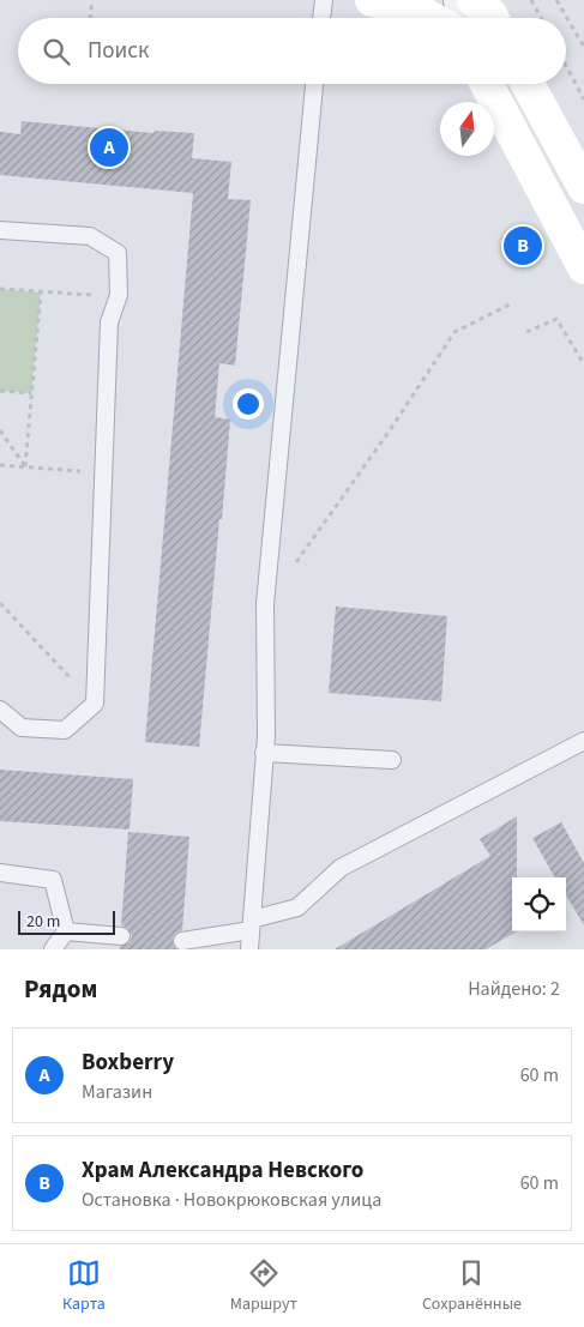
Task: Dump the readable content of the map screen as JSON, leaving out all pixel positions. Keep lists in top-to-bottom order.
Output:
{
  "scale_bar": "20 m",
  "north": "top",
  "page": {
    "search": "Поиск",
    "pins": ["A", "B"],
    "scale": "20 m",
    "heading": ["Рядом", "Найдено: 2"],
    "list": [
      {
        "mark": "A",
        "name": "Boxberry",
        "note": "Магазин",
        "value": "60 m"
      },
      {
        "mark": "B",
        "name": "Храм Александра Невского",
        "note": "Остановка · Новокрюковская улица",
        "value": "60 m"
      }
    ],
    "nav": ["Карта", "Маршрут", "Сохранённые"]
  }
}
